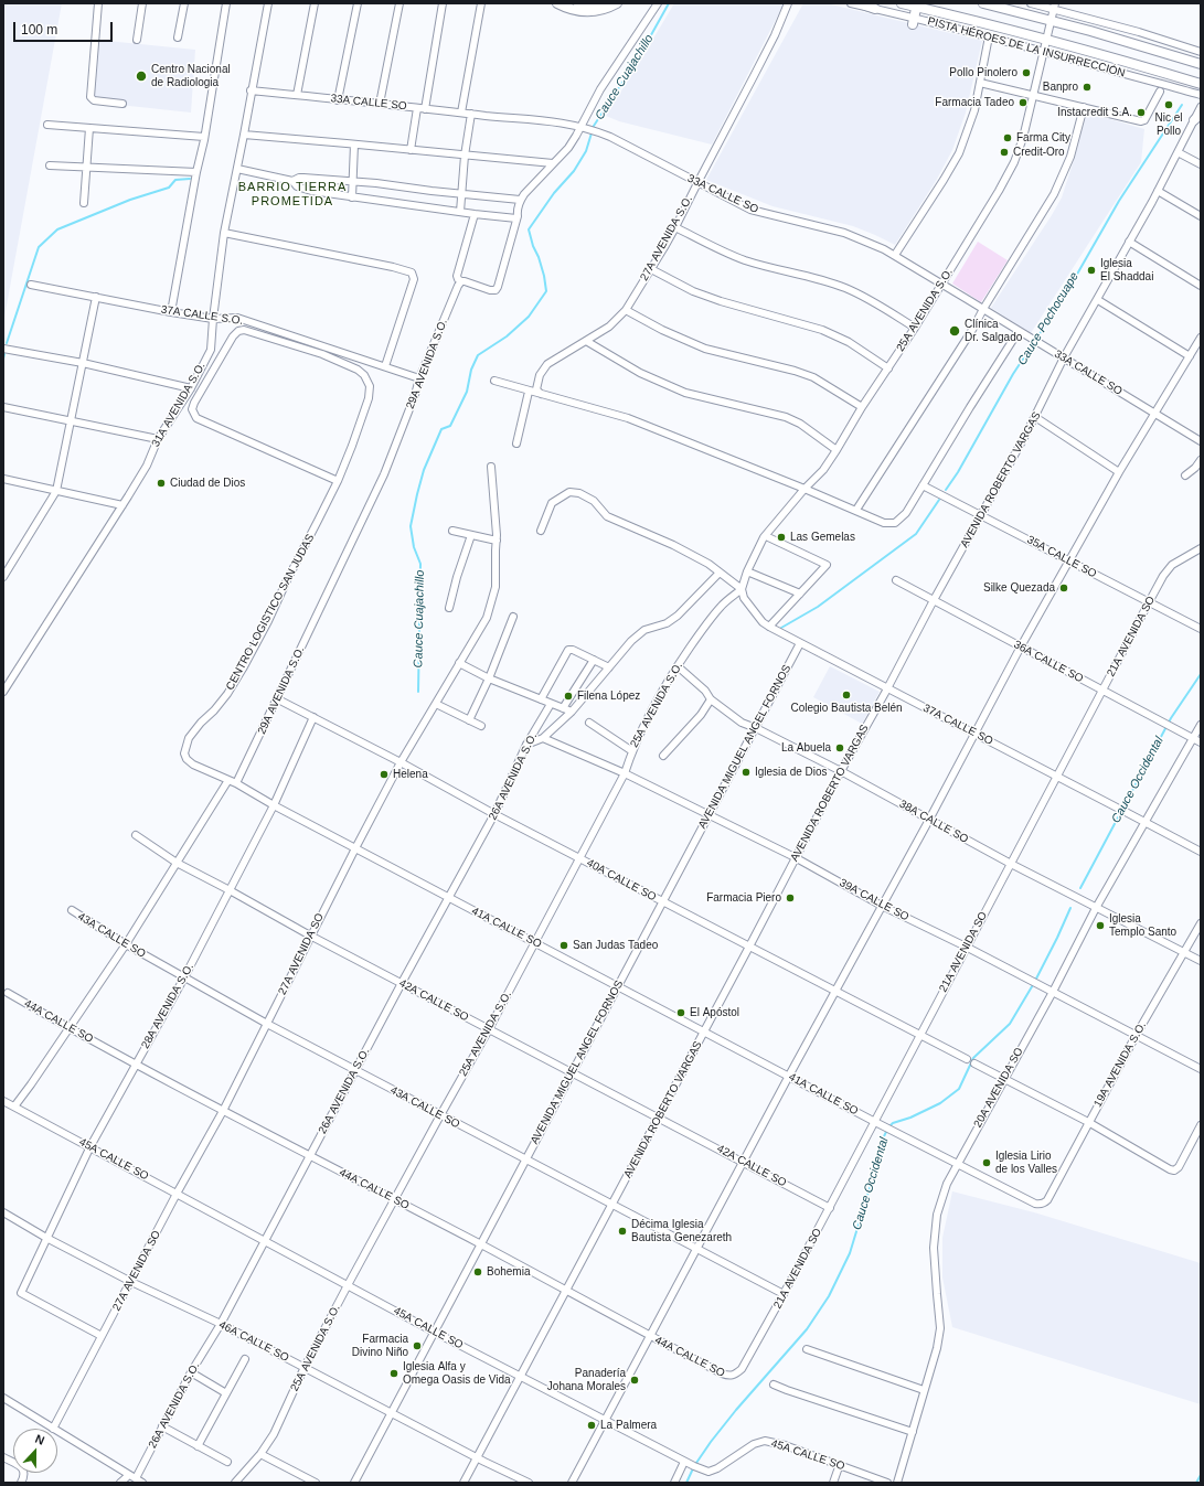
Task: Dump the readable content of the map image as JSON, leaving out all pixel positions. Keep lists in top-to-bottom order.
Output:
{
  "streets": {
    "main road": ["PISTA HÉROES DE LA INSURRECCIÓN"],
    "street": [
      "33A CALLE SO",
      "27A AVENIDA S.O.",
      "25A AVENIDA S.O.",
      "37A CALLE S.O.",
      "29A AVENIDA S.O.",
      "31A AVENIDA S.O.",
      "AVENIDA ROBERTO VARGAS",
      "35A CALLE SO",
      "CENTRO LOGISTICO SAN JUDAS",
      "21A AVENIDA SO",
      "36A CALLE SO",
      "37A CALLE SO",
      "AVENIDA MIGUEL ANGEL FORNOS",
      "26A AVENIDA S.O.",
      "38A CALLE SO",
      "40A CALLE SO",
      "39A CALLE SO",
      "41A CALLE SO",
      "43A CALLE SO",
      "27A AVENIDA SO",
      "42A CALLE SO",
      "28A AVENIDA S.O.",
      "44A CALLE SO",
      "19A AVENIDA S.O.",
      "20A AVENIDA SO",
      "45A CALLE SO",
      "46A CALLE SO"
    ]
  },
  "crossings": [
    ["PISTA HÉROES DE LA INSURRECCIÓN", "25A AVENIDA S.O."],
    ["33A CALLE SO", "27A AVENIDA S.O."],
    ["33A CALLE SO", "25A AVENIDA S.O."],
    ["33A CALLE SO", "31A AVENIDA S.O."],
    ["33A CALLE SO", "AVENIDA ROBERTO VARGAS"],
    ["25A AVENIDA S.O.", "38A CALLE SO"],
    ["25A AVENIDA S.O.", "40A CALLE SO"],
    ["25A AVENIDA S.O.", "39A CALLE SO"],
    ["25A AVENIDA S.O.", "41A CALLE SO"],
    ["25A AVENIDA S.O.", "43A CALLE SO"],
    ["25A AVENIDA S.O.", "42A CALLE SO"],
    ["25A AVENIDA S.O.", "44A CALLE SO"],
    ["25A AVENIDA S.O.", "45A CALLE SO"],
    ["25A AVENIDA S.O.", "46A CALLE SO"],
    ["37A CALLE S.O.", "29A AVENIDA S.O."],
    ["37A CALLE S.O.", "31A AVENIDA S.O."],
    ["29A AVENIDA S.O.", "40A CALLE SO"],
    ["29A AVENIDA S.O.", "41A CALLE SO"],
    ["AVENIDA ROBERTO VARGAS", "35A CALLE SO"],
    ["AVENIDA ROBERTO VARGAS", "36A CALLE SO"],
    ["AVENIDA ROBERTO VARGAS", "37A CALLE SO"],
    ["AVENIDA ROBERTO VARGAS", "38A CALLE SO"],
    ["AVENIDA ROBERTO VARGAS", "40A CALLE SO"],
    ["AVENIDA ROBERTO VARGAS", "39A CALLE SO"],
    ["AVENIDA ROBERTO VARGAS", "41A CALLE SO"],
    ["AVENIDA ROBERTO VARGAS", "43A CALLE SO"],
    ["AVENIDA ROBERTO VARGAS", "42A CALLE SO"],
    ["AVENIDA ROBERTO VARGAS", "44A CALLE SO"],
    ["AVENIDA ROBERTO VARGAS", "45A CALLE SO"],
    ["AVENIDA ROBERTO VARGAS", "46A CALLE SO"],
    ["35A CALLE SO", "21A AVENIDA SO"],
    ["CENTRO LOGISTICO SAN JUDAS", "41A CALLE SO"],
    ["21A AVENIDA SO", "36A CALLE SO"],
    ["21A AVENIDA SO", "37A CALLE SO"],
    ["21A AVENIDA SO", "38A CALLE SO"],
    ["21A AVENIDA SO", "40A CALLE SO"],
    ["21A AVENIDA SO", "39A CALLE SO"],
    ["21A AVENIDA SO", "41A CALLE SO"],
    ["21A AVENIDA SO", "43A CALLE SO"],
    ["21A AVENIDA SO", "42A CALLE SO"],
    ["21A AVENIDA SO", "44A CALLE SO"],
    ["36A CALLE SO", "20A AVENIDA SO"],
    ["37A CALLE SO", "AVENIDA MIGUEL ANGEL FORNOS"],
    ["AVENIDA MIGUEL ANGEL FORNOS", "38A CALLE SO"],
    ["AVENIDA MIGUEL ANGEL FORNOS", "40A CALLE SO"],
    ["AVENIDA MIGUEL ANGEL FORNOS", "39A CALLE SO"],
    ["AVENIDA MIGUEL ANGEL FORNOS", "41A CALLE SO"],
    ["AVENIDA MIGUEL ANGEL FORNOS", "43A CALLE SO"],
    ["AVENIDA MIGUEL ANGEL FORNOS", "42A CALLE SO"],
    ["AVENIDA MIGUEL ANGEL FORNOS", "44A CALLE SO"],
    ["AVENIDA MIGUEL ANGEL FORNOS", "45A CALLE SO"],
    ["AVENIDA MIGUEL ANGEL FORNOS", "46A CALLE SO"],
    ["26A AVENIDA S.O.", "40A CALLE SO"],
    ["26A AVENIDA S.O.", "41A CALLE SO"],
    ["26A AVENIDA S.O.", "43A CALLE SO"],
    ["26A AVENIDA S.O.", "42A CALLE SO"],
    ["26A AVENIDA S.O.", "44A CALLE SO"],
    ["26A AVENIDA S.O.", "45A CALLE SO"],
    ["26A AVENIDA S.O.", "46A CALLE SO"],
    ["38A CALLE SO", "19A AVENIDA S.O."],
    ["38A CALLE SO", "20A AVENIDA SO"],
    ["40A CALLE SO", "27A AVENIDA SO"],
    ["40A CALLE SO", "28A AVENIDA S.O."],
    ["39A CALLE SO", "19A AVENIDA S.O."],
    ["39A CALLE SO", "20A AVENIDA SO"],
    ["41A CALLE SO", "27A AVENIDA SO"],
    ["41A CALLE SO", "28A AVENIDA S.O."],
    ["41A CALLE SO", "19A AVENIDA S.O."],
    ["41A CALLE SO", "20A AVENIDA SO"],
    ["43A CALLE SO", "27A AVENIDA SO"],
    ["43A CALLE SO", "28A AVENIDA S.O."],
    ["27A AVENIDA SO", "42A CALLE SO"],
    ["27A AVENIDA SO", "28A AVENIDA S.O."],
    ["27A AVENIDA SO", "44A CALLE SO"],
    ["27A AVENIDA SO", "45A CALLE SO"],
    ["27A AVENIDA SO", "46A CALLE SO"],
    ["42A CALLE SO", "28A AVENIDA S.O."],
    ["28A AVENIDA S.O.", "44A CALLE SO"],
    ["28A AVENIDA S.O.", "45A CALLE SO"],
    ["28A AVENIDA S.O.", "46A CALLE SO"]
  ],
  "districts": ["BARRIO TIERRA PROMETIDA"],
  "water": ["Cauce Cuajachillo", "Cauce Pochocuape", "Cauce Occidental"],
  "places": [
    "Pollo Pinolero",
    "Centro Nacional de Radiologia",
    "Banpro",
    "Farmacia Tadeo",
    "Nic el Pollo",
    "Instacredit S.A.",
    "Farma City",
    "Credit-Oro",
    "Iglesia El Shaddai",
    "Clínica Dr. Salgado",
    "Ciudad de Dios",
    "Las Gemelas",
    "Silke Quezada",
    "Colegio Bautista Belén",
    "Filena López",
    "La Abuela",
    "Iglesia de Dios",
    "Helena",
    "Farmacia Piero",
    "Iglesia Templo Santo",
    "San Judas Tadeo",
    "El Apóstol",
    "Iglesia Lirio de los Valles",
    "Décima Iglesia Bautista Genezareth",
    "Bohemia",
    "Farmacia Divino Niño",
    "Iglesia Alfa y Omega Oasis de Vida",
    "Panadería Johana Morales",
    "La Palmera"
  ],
  "scale_bar": "100 m",
  "north": "top"
}
